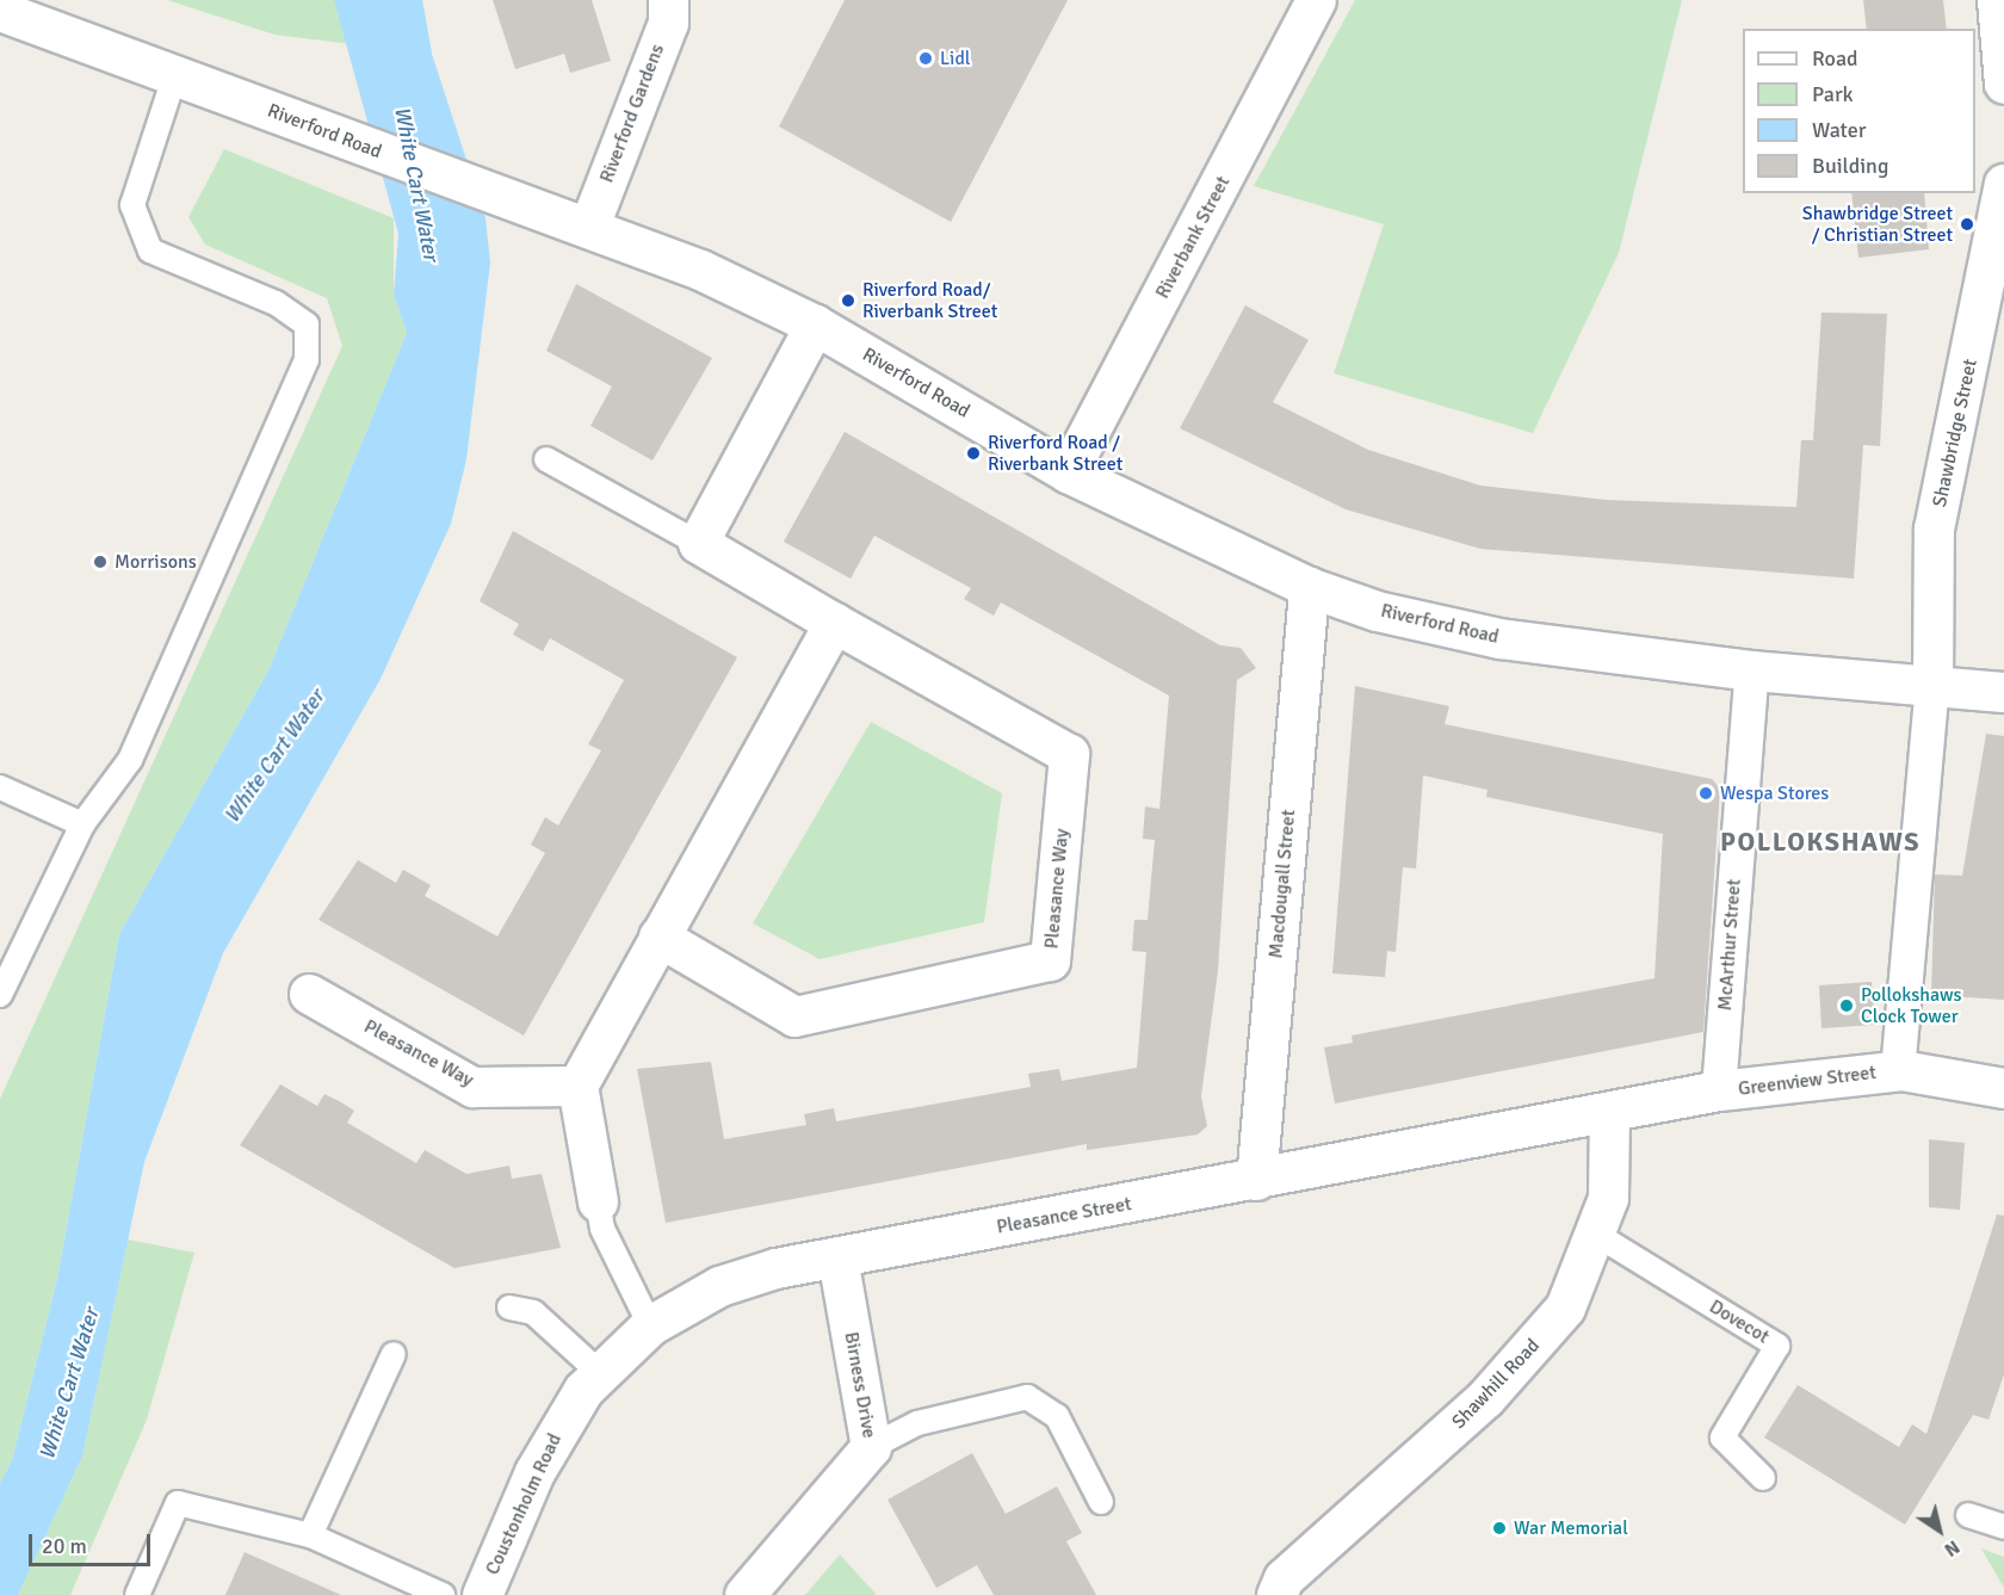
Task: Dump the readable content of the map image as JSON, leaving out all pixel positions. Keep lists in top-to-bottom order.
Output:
{
  "streets": {
    "street": [
      "Riverford Gardens",
      "Riverford Road",
      "Riverbank Street",
      "Shawbridge Street",
      "Macdougall Street",
      "Pleasance Way",
      "McArthur Street",
      "Greenview Street",
      "Pleasance Street",
      "Shawhill Road",
      "Birness Drive",
      "Coustonholm Road"
    ],
    "lane": ["Dovecot"]
  },
  "crossings": [
    ["Riverford Gardens", "Riverford Road"],
    ["Riverford Road", "Riverbank Street"],
    ["Riverford Road", "Shawbridge Street"],
    ["Riverford Road", "Macdougall Street"],
    ["Riverford Road", "McArthur Street"],
    ["Macdougall Street", "Pleasance Street"],
    ["McArthur Street", "Greenview Street"],
    ["Greenview Street", "Pleasance Street"],
    ["Greenview Street", "Shawhill Road"],
    ["Pleasance Street", "Shawhill Road"],
    ["Pleasance Street", "Birness Drive"],
    ["Pleasance Street", "Coustonholm Road"],
    ["Dovecot", "Shawhill Road"]
  ],
  "districts": ["POLLOKSHAWS"],
  "water": ["White Cart Water"],
  "places": [
    "Lidl",
    "Shawbridge Street / Christian Street",
    "Riverford Road/ Riverbank Street",
    "Riverford Road / Riverbank Street",
    "Morrisons",
    "Wespa Stores",
    "Pollokshaws Clock Tower",
    "War Memorial"
  ],
  "legend": [
    "Road",
    "Park",
    "Water",
    "Building"
  ],
  "scale_bar": "20 m",
  "north": "bottom right"
}
